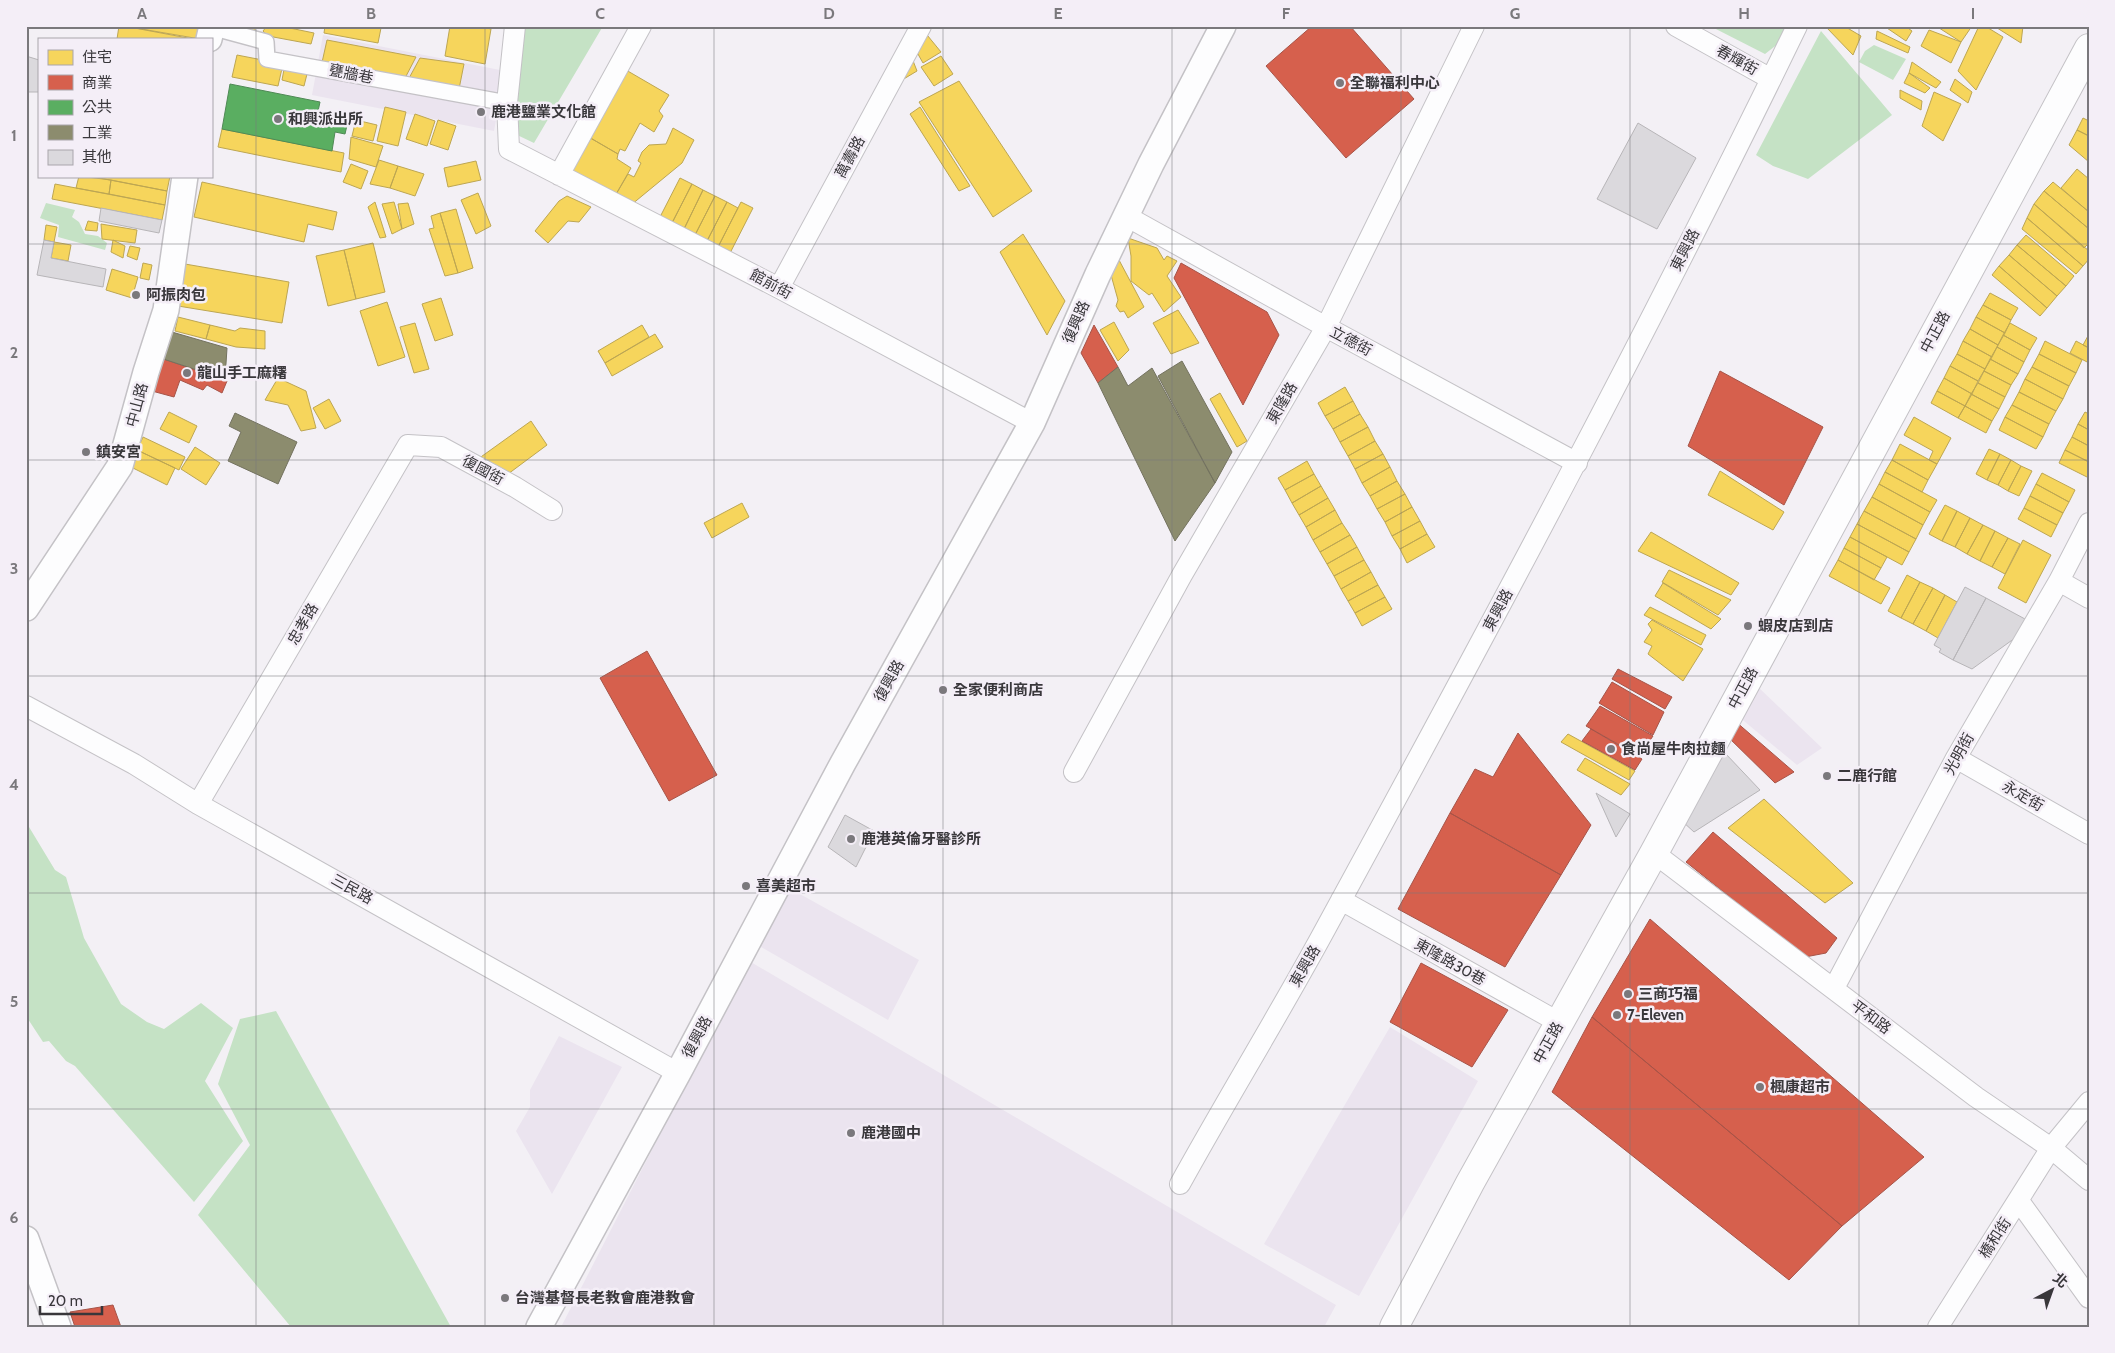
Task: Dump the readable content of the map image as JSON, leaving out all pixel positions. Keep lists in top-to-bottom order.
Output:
{
  "streets": {
    "main road": ["中正路"],
    "street": [
      "春輝街",
      "甕牆巷",
      "萬壽路",
      "東興路",
      "館前街",
      "復興路",
      "立德街",
      "東隆路",
      "中山路",
      "復國街",
      "忠孝路",
      "光明街",
      "永定街",
      "三民路",
      "東隆路30巷",
      "平和路",
      "橋和街"
    ]
  },
  "crossings": [
    ["春輝街", "東興路"],
    ["甕牆巷", "館前街"],
    ["萬壽路", "館前街"],
    ["東興路", "立德街"],
    ["東興路", "東隆路30巷"],
    ["館前街", "復興路"],
    ["復興路", "立德街"],
    ["復興路", "三民路"],
    ["中正路", "東隆路30巷"],
    ["中正路", "平和路"],
    ["立德街", "東隆路"],
    ["復國街", "忠孝路"],
    ["忠孝路", "三民路"],
    ["光明街", "永定街"],
    ["光明街", "平和路"],
    ["平和路", "橋和街"]
  ],
  "places": [
    "全聯福利中心",
    "鹿港鹽業文化館",
    "和興派出所",
    "阿振肉包",
    "龍山手工麻糬",
    "鎮安宮",
    "蝦皮店到店",
    "全家便利商店",
    "食尚屋牛肉拉麵",
    "二鹿行館",
    "鹿港英倫牙醫診所",
    "喜美超市",
    "三商巧福",
    "7-Eleven",
    "楓康超市",
    "鹿港國中",
    "台灣基督長老教會鹿港教會"
  ],
  "legend": [
    "住宅",
    "商業",
    "公共",
    "工業",
    "其他"
  ],
  "scale_bar": "20 m",
  "north": "top right",
  "grid": {
    "columns": [
      "A",
      "B",
      "C",
      "D",
      "E",
      "F",
      "G",
      "H",
      "I"
    ],
    "rows": [
      "1",
      "2",
      "3",
      "4",
      "5",
      "6"
    ]
  }
}
